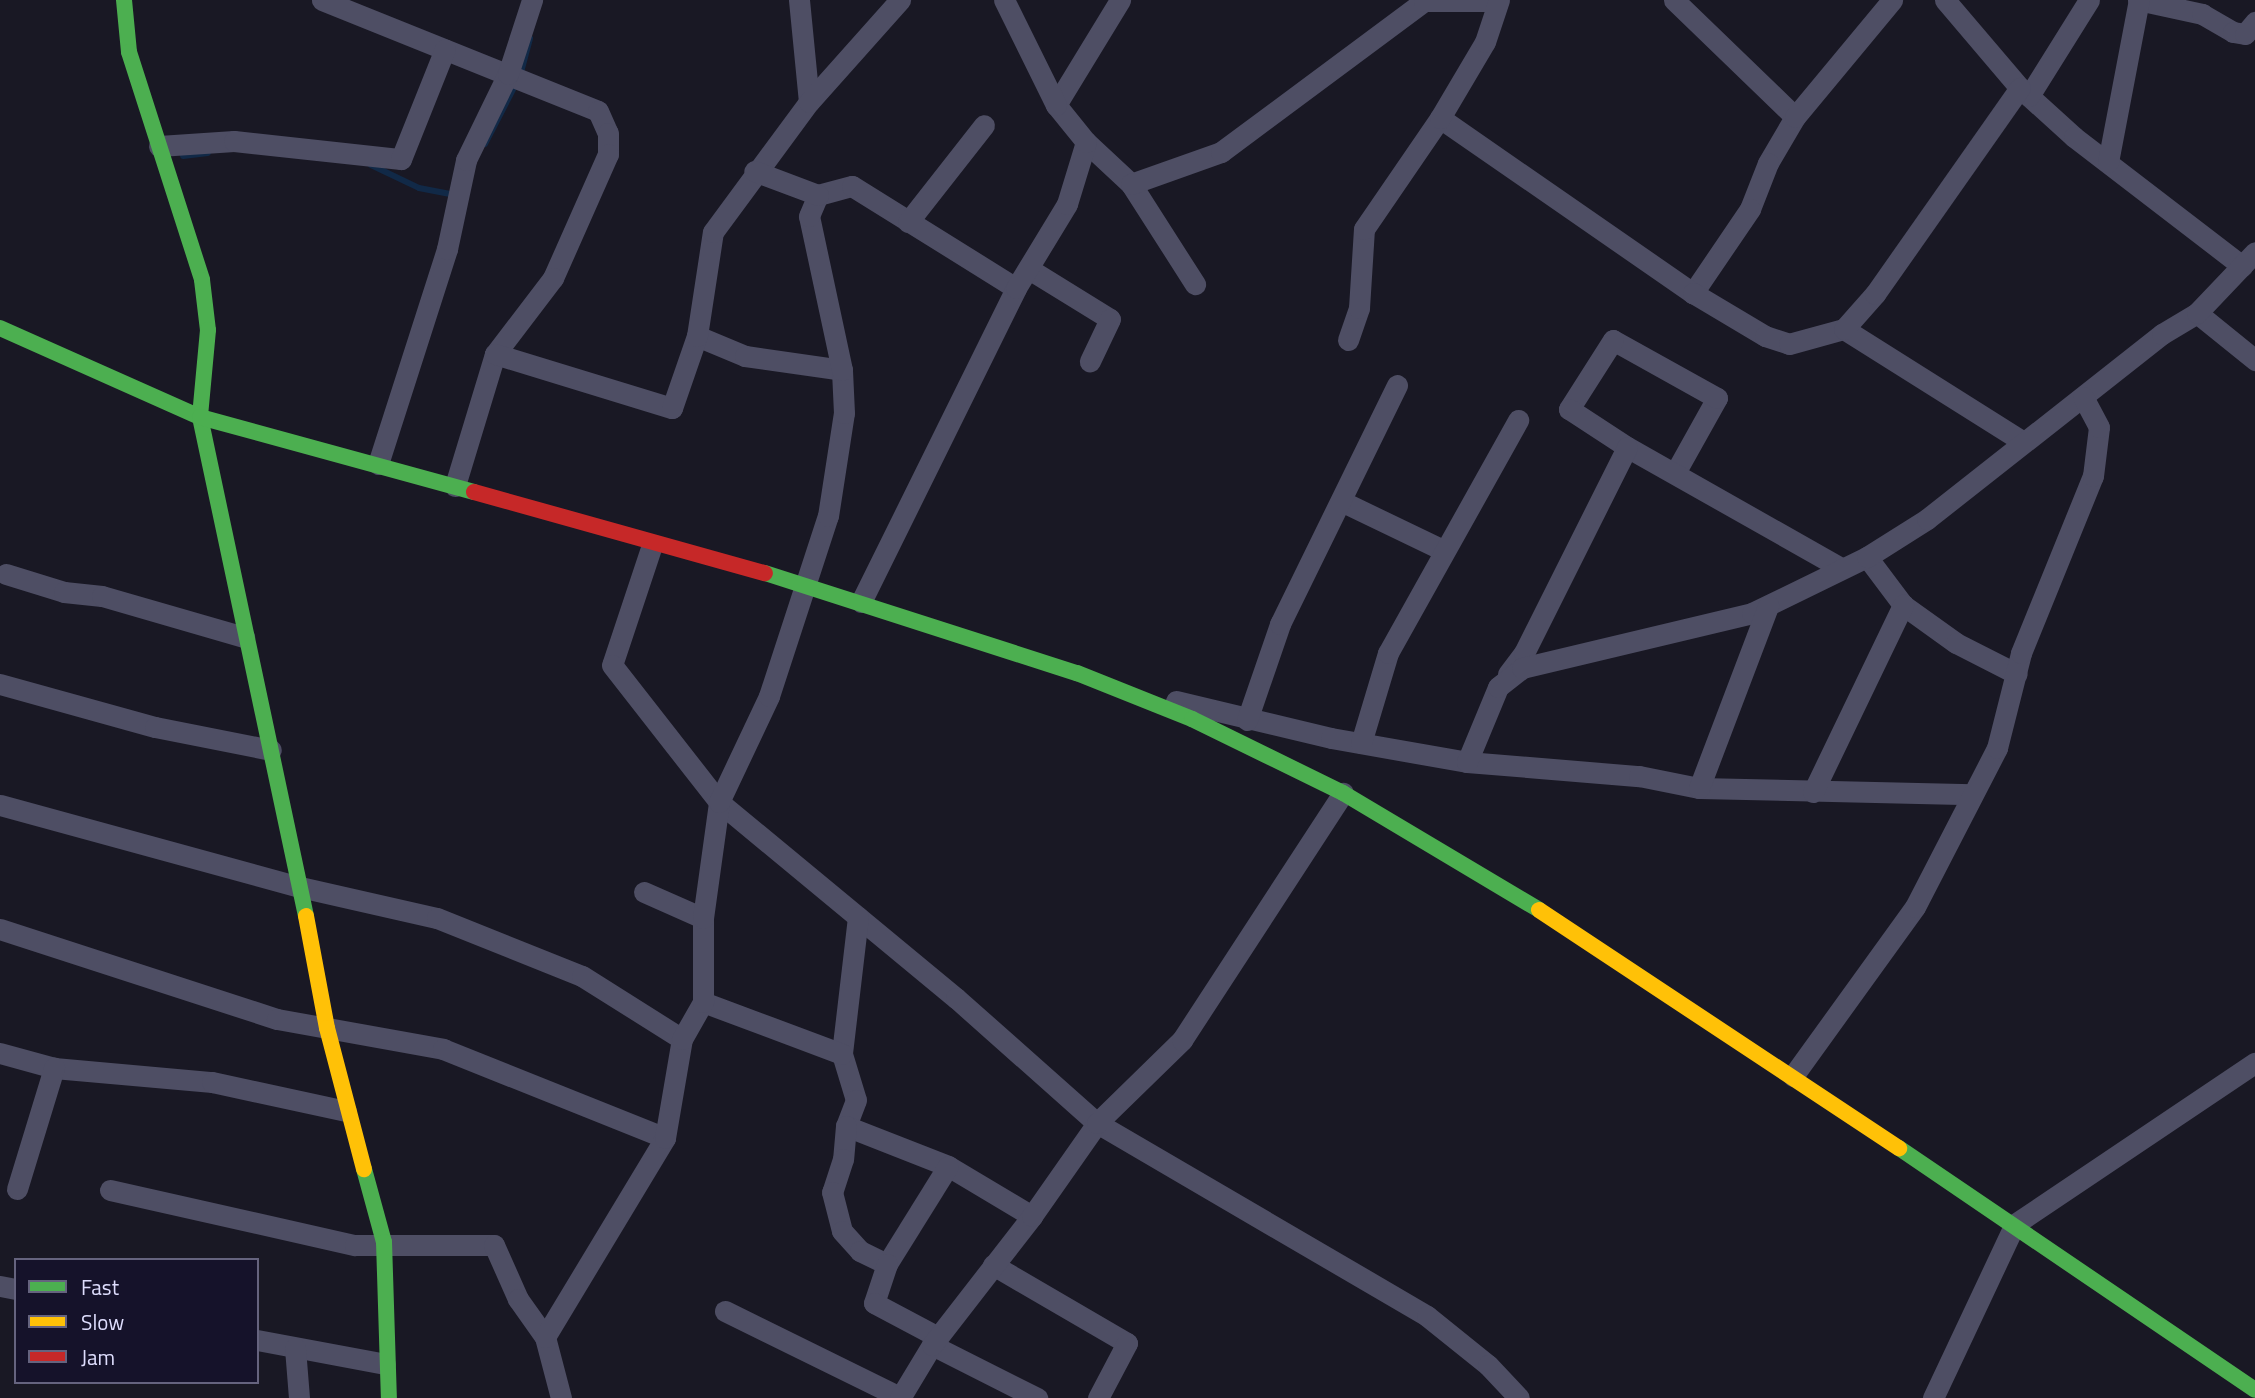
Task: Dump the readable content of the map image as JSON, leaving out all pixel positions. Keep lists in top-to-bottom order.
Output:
{
  "legend": ["Fast", "Slow", "Jam"]
}
